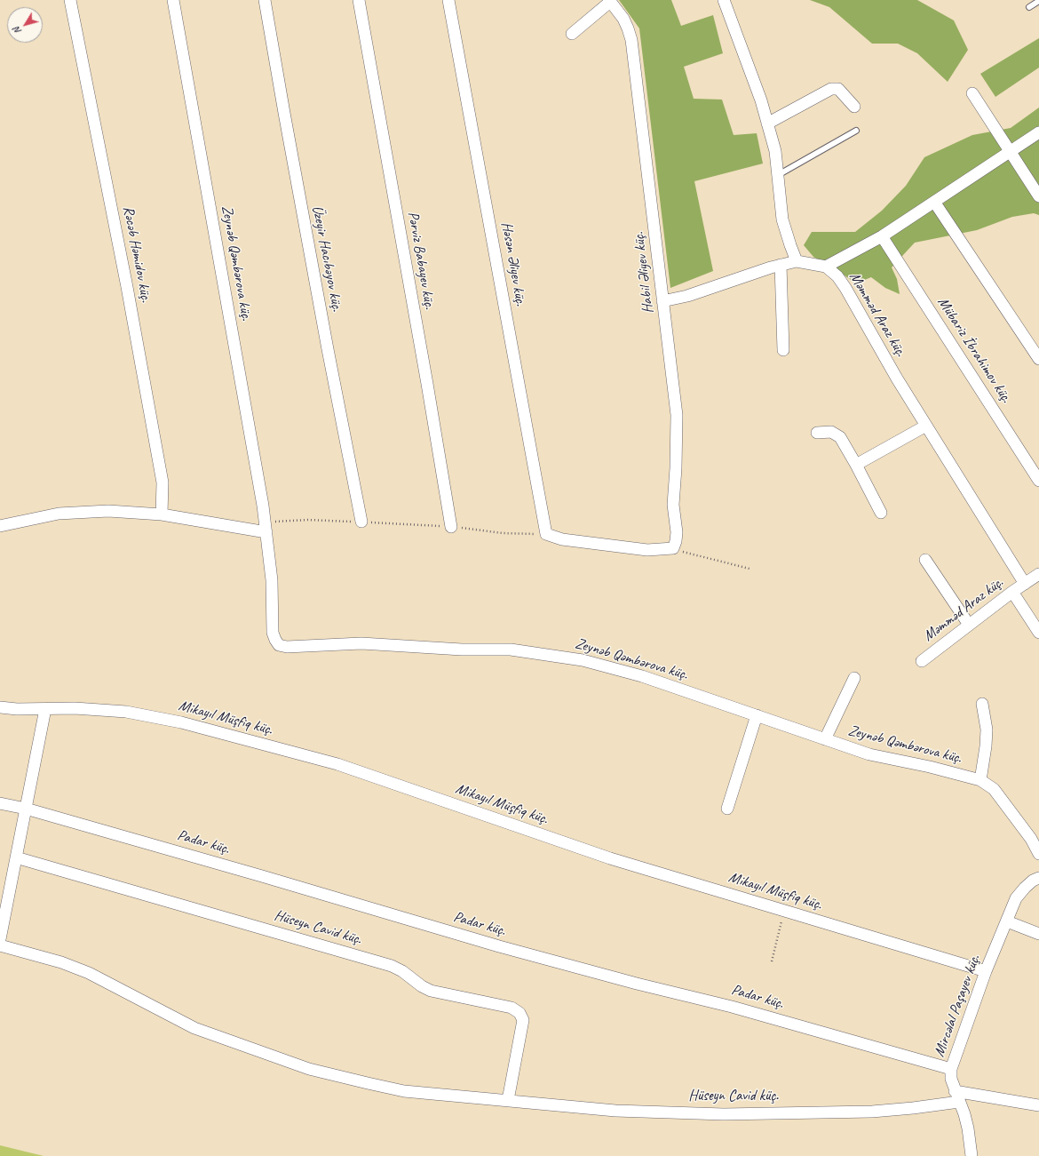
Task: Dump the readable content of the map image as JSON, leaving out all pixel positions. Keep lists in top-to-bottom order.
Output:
{
  "streets": {
    "street": [
      "Rəcəb Həmidov küç.",
      "Üzeyir Hacıbəyov küç.",
      "Pərviz Babayev küç.",
      "Zeynəb Qəmbərova küç.",
      "Həsən Əliyev küç.",
      "Habil Əliyev küç.",
      "Məmməd Araz küç.",
      "Mübariz İbrahimov küç.",
      "Mikayıl Müşfiq küç.",
      "Padar küç.",
      "Hüseyn Cavid küç.",
      "Mircəlal Paşayev küç."
    ]
  },
  "crossings": [
    ["Mikayıl Müşfiq küç.", "Mircəlal Paşayev küç."],
    ["Padar küç.", "Mircəlal Paşayev küç."],
    ["Hüseyn Cavid küç.", "Mircəlal Paşayev küç."]
  ],
  "north": "bottom left"
}
